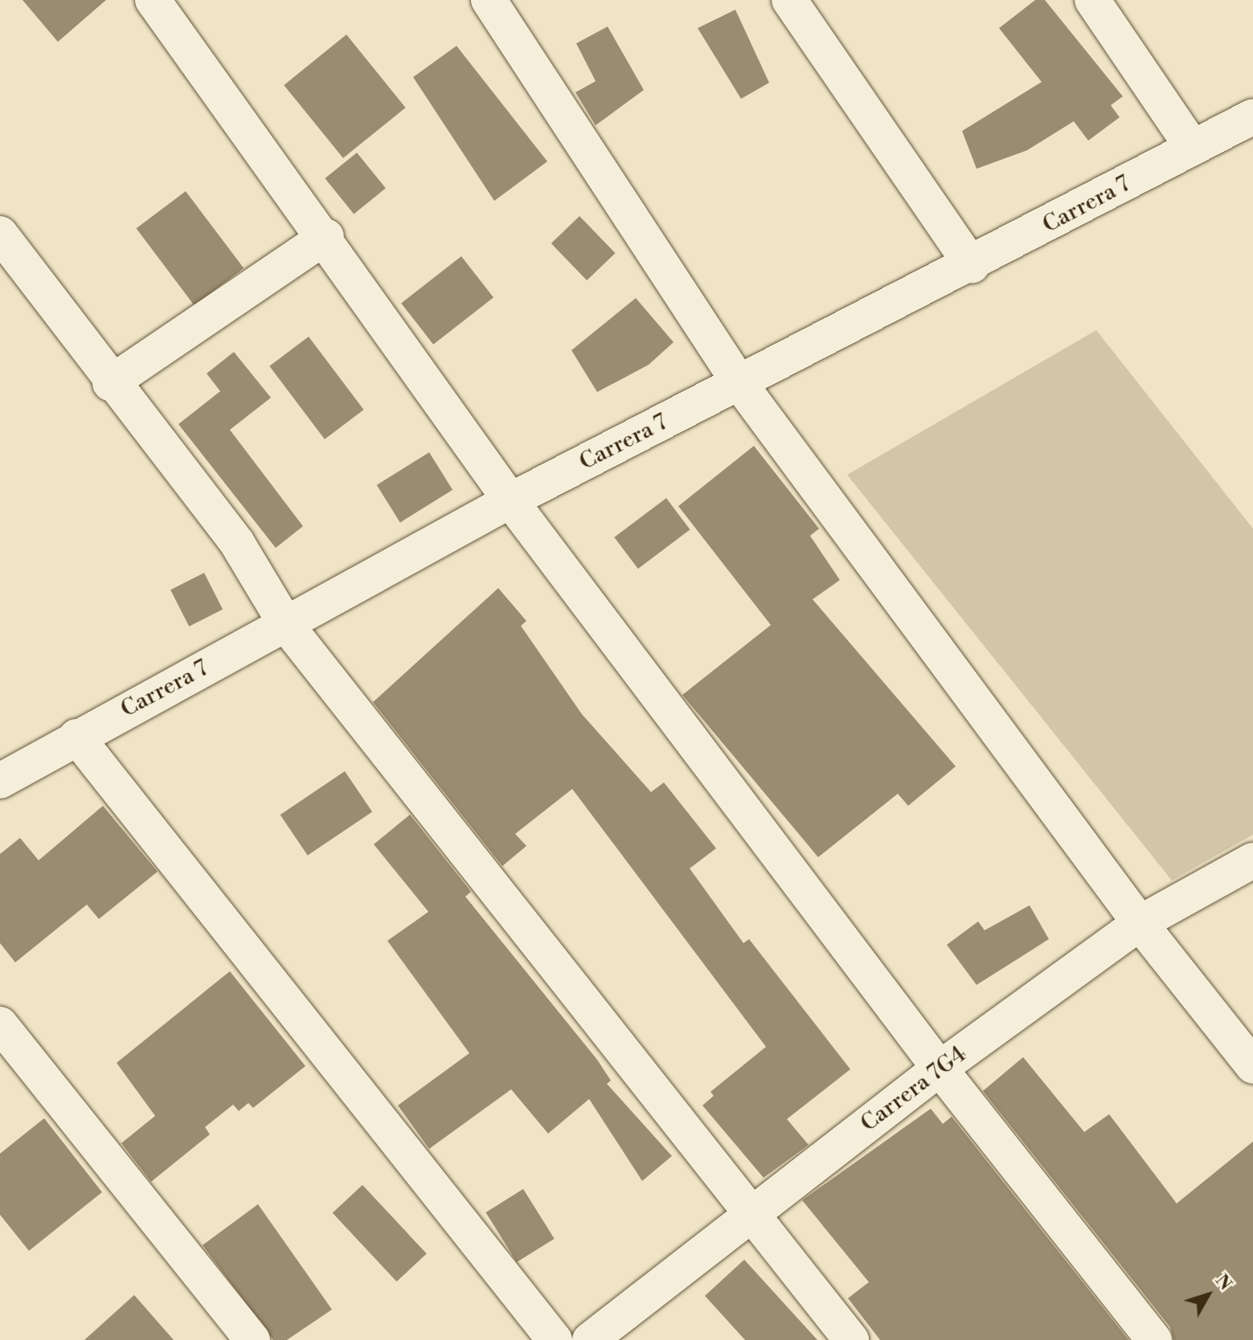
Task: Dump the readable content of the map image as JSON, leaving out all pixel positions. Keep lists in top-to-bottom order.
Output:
{
  "streets": {
    "street": ["Carrera 7", "Carrera 7G4"]
  },
  "north": "top right"
}
